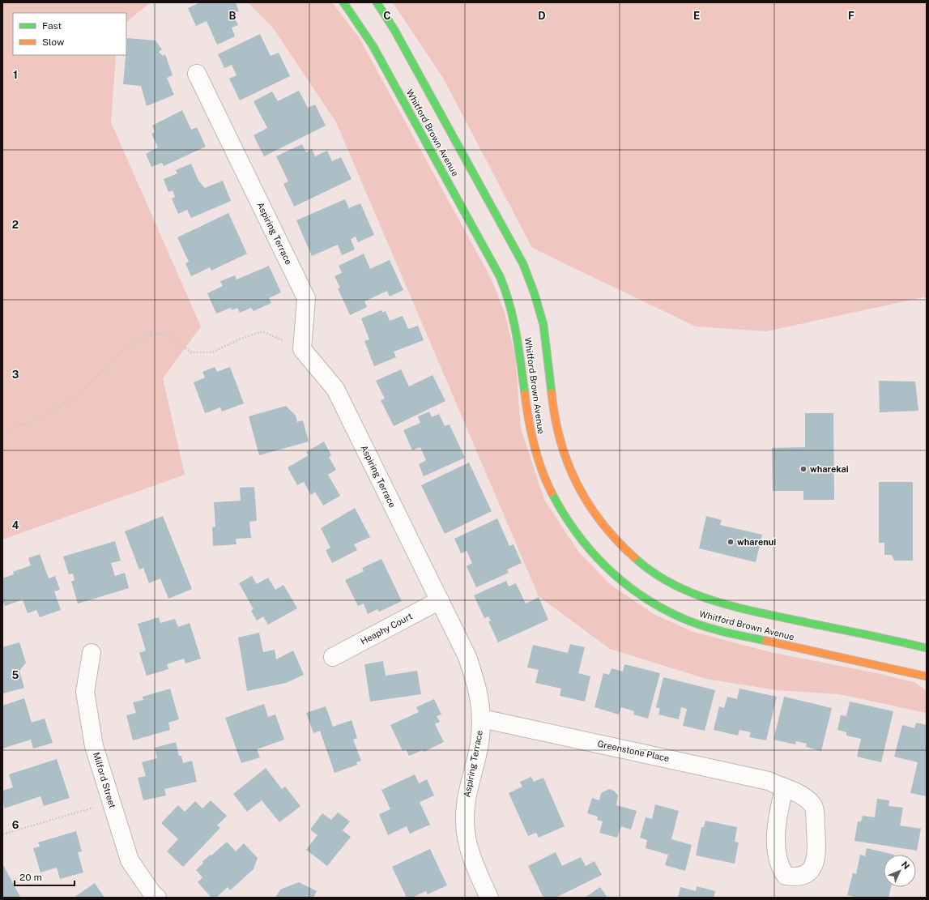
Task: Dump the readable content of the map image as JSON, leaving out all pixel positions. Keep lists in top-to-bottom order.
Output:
{
  "streets": {
    "main road": ["Whitford Brown Avenue"],
    "street": [
      "Aspiring Terrace",
      "Heaphy Court",
      "Greenstone Place",
      "Milford Street"
    ]
  },
  "crossings": [
    ["Aspiring Terrace", "Heaphy Court"],
    ["Aspiring Terrace", "Greenstone Place"]
  ],
  "places": ["wharekai", "wharenui"],
  "legend": ["Fast", "Slow"],
  "scale_bar": "20 m",
  "north": "top right",
  "grid": {
    "columns": [
      "B",
      "C",
      "D",
      "E",
      "F"
    ],
    "rows": [
      "1",
      "2",
      "3",
      "4",
      "5",
      "6"
    ]
  }
}
